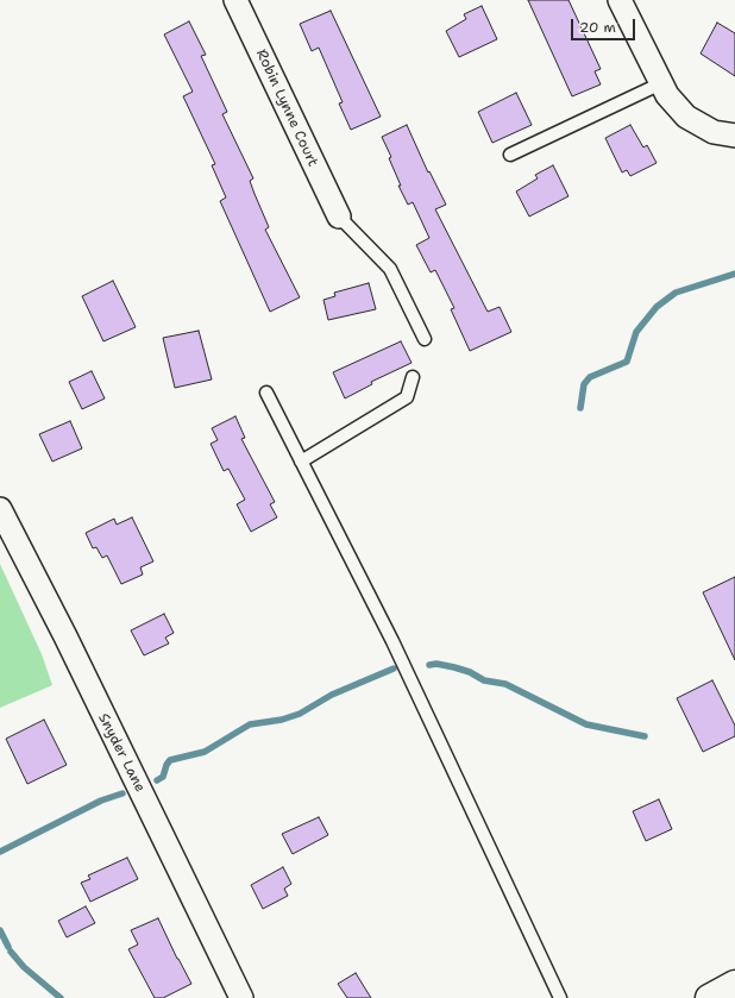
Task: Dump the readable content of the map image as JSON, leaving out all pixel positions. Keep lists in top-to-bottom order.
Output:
{
  "streets": {
    "street": ["Robin Lynne Court", "Snyder Lane"]
  },
  "scale_bar": "20 m"
}
